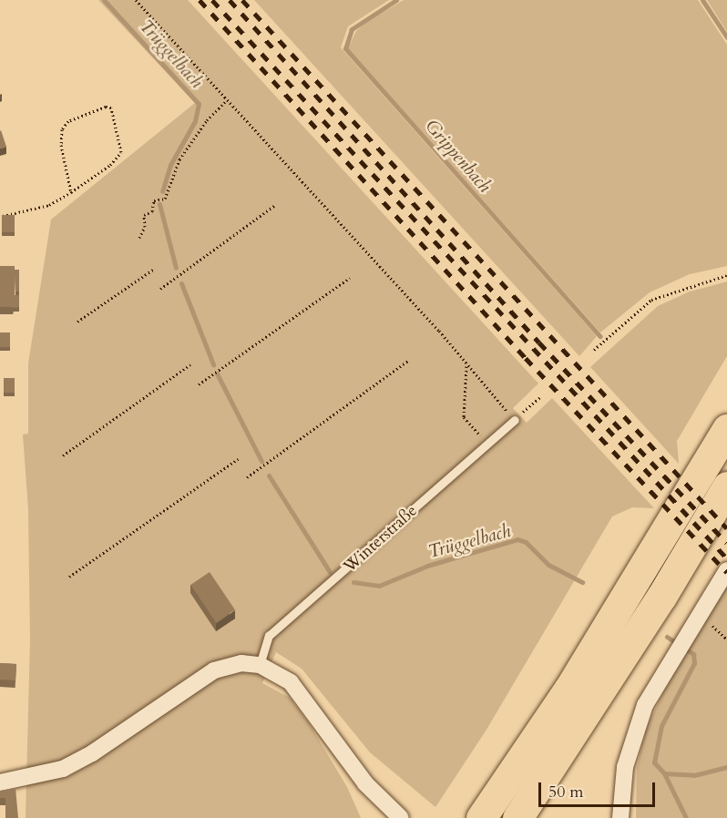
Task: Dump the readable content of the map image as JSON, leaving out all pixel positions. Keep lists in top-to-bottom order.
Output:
{
  "streets": {
    "lane": ["Winterstraße"]
  },
  "water": ["Trüggelbach", "Grippenbach"],
  "scale_bar": "50 m"
}
